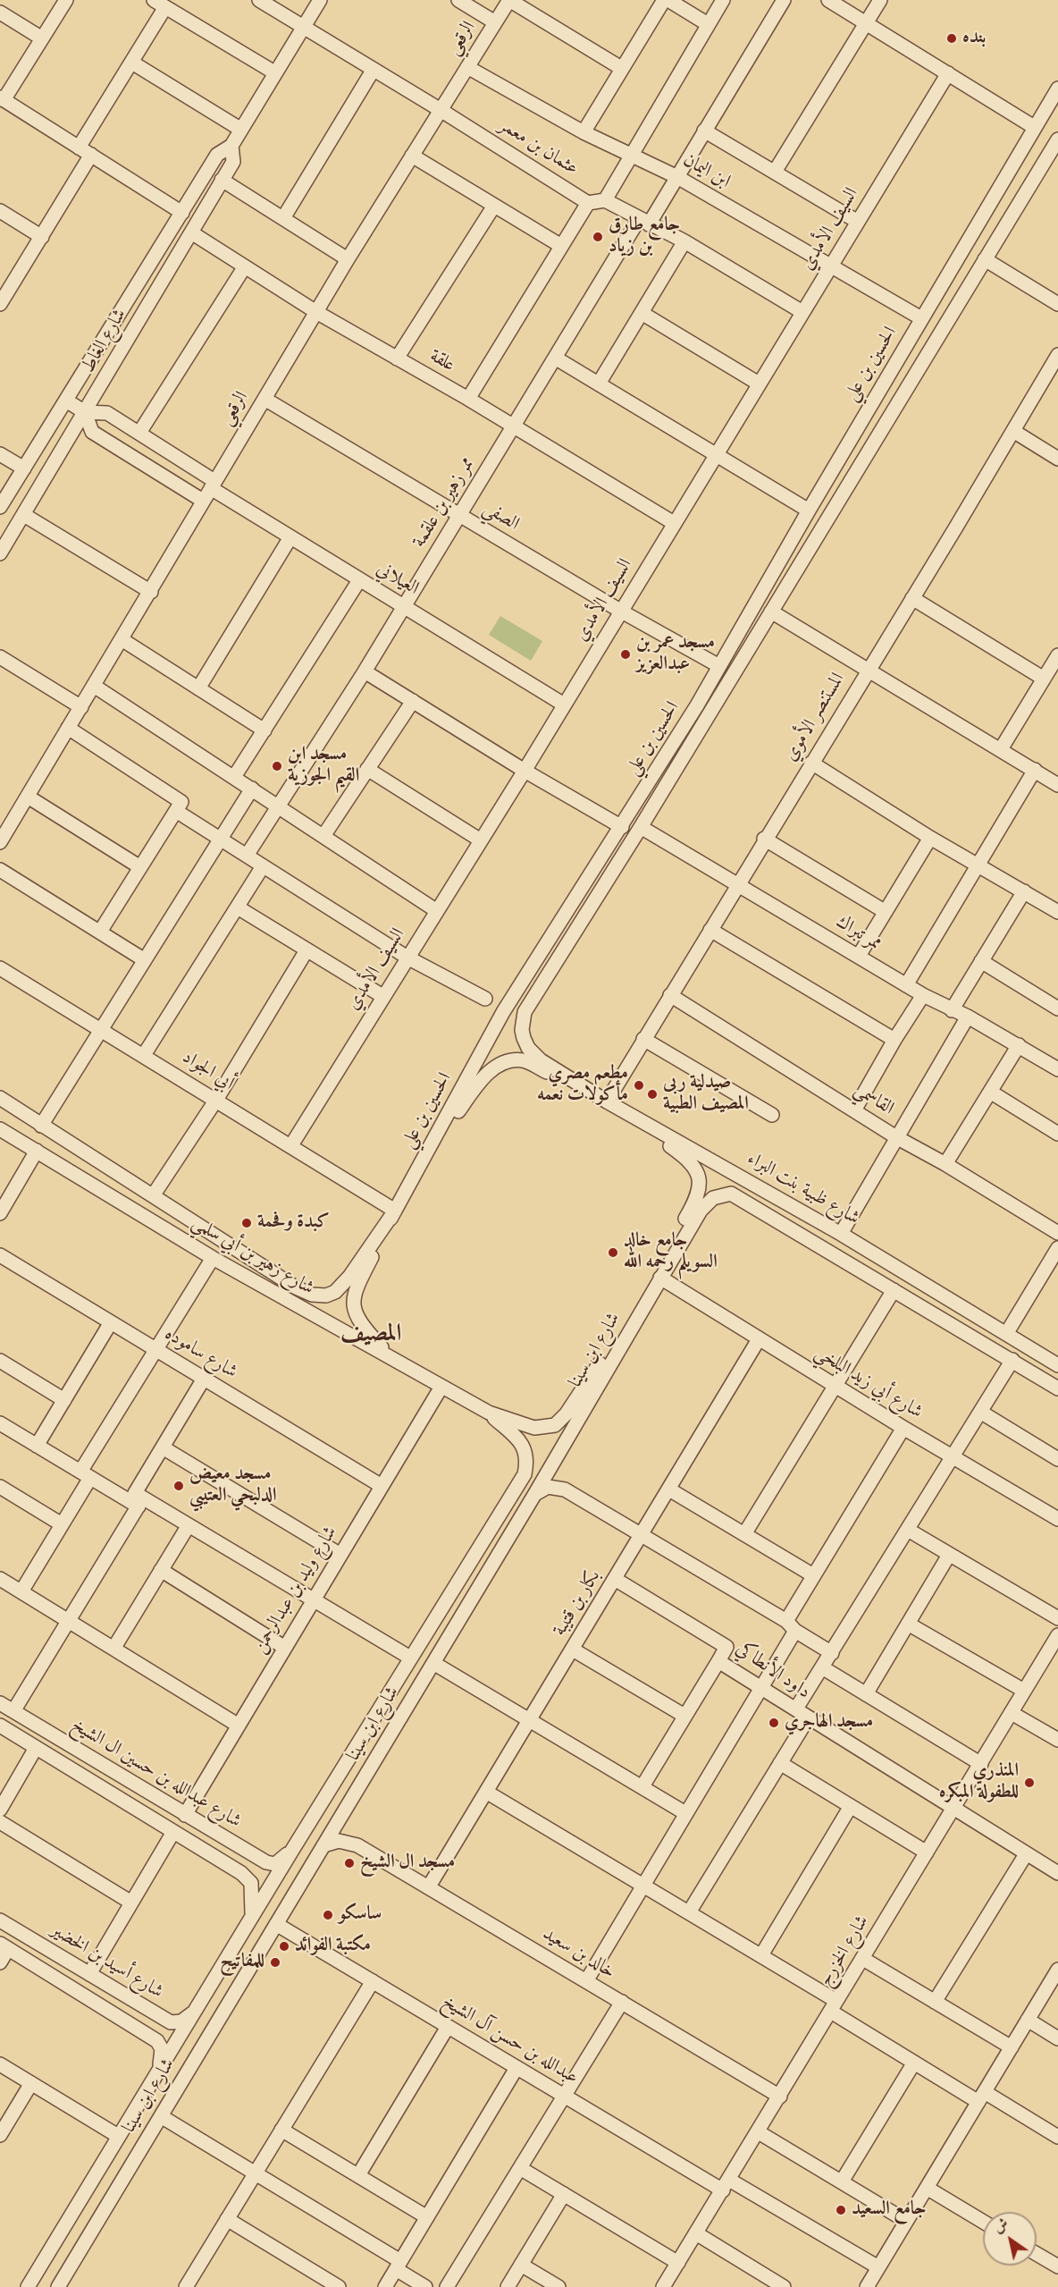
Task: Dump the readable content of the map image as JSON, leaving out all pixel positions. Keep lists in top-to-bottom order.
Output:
{
  "streets": {
    "street": [
      "الرقعي",
      "عثمان بن معمر",
      "ابن اليمان",
      "السيف الأمدي",
      "شارع الغاط",
      "علقة",
      "الحسين بن علي",
      "ممر زهير بن علقمة",
      "الصفي",
      "العيلاني",
      "المستنصر الأموي",
      "ممر تبراك",
      "أبي الجواد",
      "القاسمي",
      "شارع ظبية بنت البراء",
      "شارع زهير بن أبي سلمي",
      "شارع ابن سينا",
      "شارع ساموده",
      "شارع أبي زيد البلخي",
      "شارع وليد بن عبدالرحمن",
      "بكار بن قتيبة",
      "داود الأنطاكي",
      "شارع عبدالله بن حسين ال الشيخ",
      "شارع الخزرج",
      "خالد بن سعيد",
      "شارع أسيد بن الخضير",
      "عبدالله بن حسن آل الشيخ"
    ]
  },
  "crossings": [
    ["الرقعي", "عثمان بن معمر"],
    ["الرقعي", "ابن اليمان"],
    ["الرقعي", "علقة"],
    ["الرقعي", "الصفي"],
    ["الرقعي", "العيلاني"],
    ["عثمان بن معمر", "شارع الغاط"],
    ["ابن اليمان", "السيف الأمدي"],
    ["ابن اليمان", "الحسين بن علي"],
    ["ابن اليمان", "ممر زهير بن علقمة"],
    ["السيف الأمدي", "علقة"],
    ["السيف الأمدي", "الصفي"],
    ["السيف الأمدي", "العيلاني"],
    ["السيف الأمدي", "أبي الجواد"],
    ["شارع الغاط", "علقة"],
    ["شارع الغاط", "العيلاني"],
    ["علقة", "ممر زهير بن علقمة"],
    ["الحسين بن علي", "الصفي"],
    ["الحسين بن علي", "ممر تبراك"],
    ["الحسين بن علي", "أبي الجواد"],
    ["الحسين بن علي", "شارع ظبية بنت البراء"],
    ["الحسين بن علي", "شارع زهير بن أبي سلمي"],
    ["ممر زهير بن علقمة", "الصفي"],
    ["ممر زهير بن علقمة", "العيلاني"],
    ["المستنصر الأموي", "ممر تبراك"],
    ["المستنصر الأموي", "القاسمي"],
    ["المستنصر الأموي", "شارع ظبية بنت البراء"],
    ["شارع ظبية بنت البراء", "شارع ابن سينا"],
    ["شارع زهير بن أبي سلمي", "شارع ابن سينا"],
    ["شارع زهير بن أبي سلمي", "شارع وليد بن عبدالرحمن"],
    ["شارع ابن سينا", "شارع أبي زيد البلخي"],
    ["شارع ابن سينا", "شارع عبدالله بن حسين ال الشيخ"],
    ["شارع ابن سينا", "خالد بن سعيد"],
    ["شارع ابن سينا", "شارع أسيد بن الخضير"],
    ["شارع ابن سينا", "عبدالله بن حسن آل الشيخ"],
    ["شارع ساموده", "شارع وليد بن عبدالرحمن"],
    ["شارع أبي زيد البلخي", "بكار بن قتيبة"],
    ["شارع وليد بن عبدالرحمن", "شارع عبدالله بن حسين ال الشيخ"],
    ["بكار بن قتيبة", "داود الأنطاكي"],
    ["بكار بن قتيبة", "خالد بن سعيد"],
    ["داود الأنطاكي", "شارع الخزرج"],
    ["شارع الخزرج", "خالد بن سعيد"],
    ["شارع الخزرج", "عبدالله بن حسن آل الشيخ"]
  ],
  "districts": ["المصيف"],
  "places": [
    "بنده",
    "جامع طارق بن زياد",
    "مسجد عمر بن عبدالعزيز",
    "مسجد ابن القيم الجوزية",
    "مطعم مصري مأكولات نعمه",
    "صيدلية ربى المصيف الطبية",
    "كبدة وفحمة",
    "جامع خالد السويلم رحمه الله",
    "مسجد معيض الدلبحي العتيبي",
    "مسجد الهاجري",
    "المنذري للطفولة المبكره",
    "مسجد ال الشيخ",
    "ساسكو",
    "مكتبة الفوائد",
    "للمفاتيح",
    "جامع السعيد"
  ],
  "north": "top left"
}
